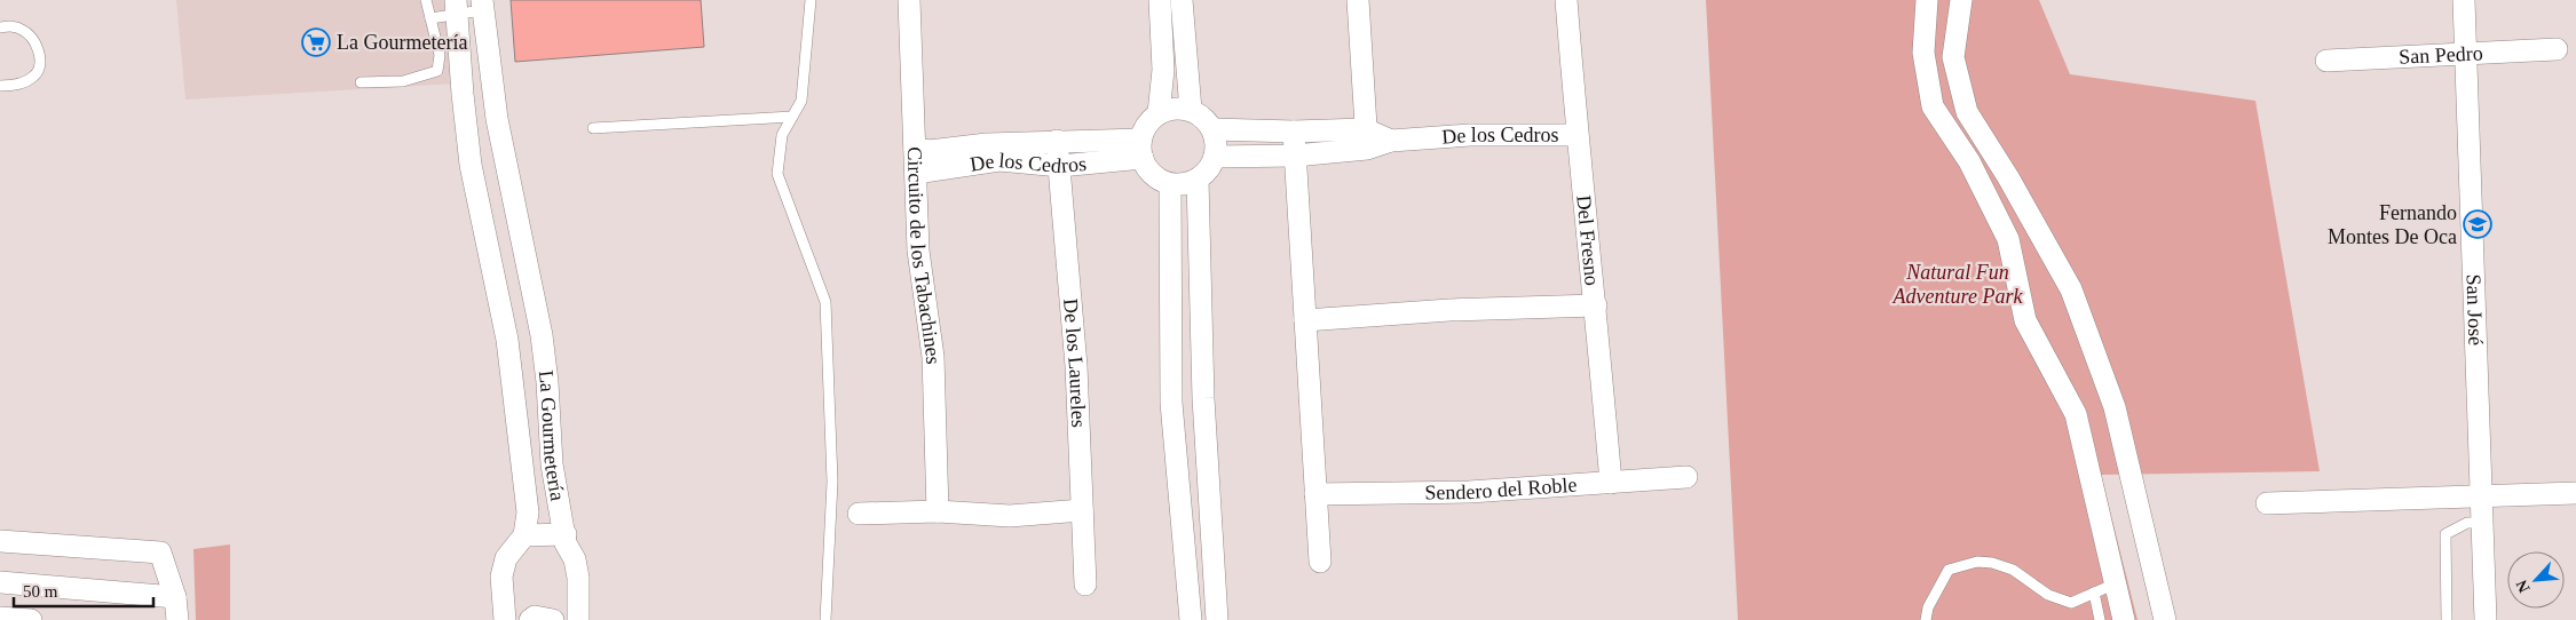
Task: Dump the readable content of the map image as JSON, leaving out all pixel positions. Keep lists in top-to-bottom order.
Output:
{
  "streets": {
    "street": [
      "San Pedro",
      "De los Cedros",
      "Del Fresno",
      "Circuito de los Tabachines",
      "San José",
      "De los Laureles",
      "La Gourmetería",
      "Sendero del Roble"
    ]
  },
  "crossings": [
    ["San Pedro", "San José"],
    ["De los Cedros", "Del Fresno"],
    ["De los Cedros", "Circuito de los Tabachines"],
    ["De los Cedros", "De los Laureles"],
    ["Del Fresno", "Sendero del Roble"]
  ],
  "parks": ["Natural Fun Adventure Park"],
  "places": {
    "supermarket": ["La Gourmetería"],
    "school or university": ["Fernando Montes De Oca"]
  },
  "scale_bar": "50 m",
  "north": "bottom left"
}
